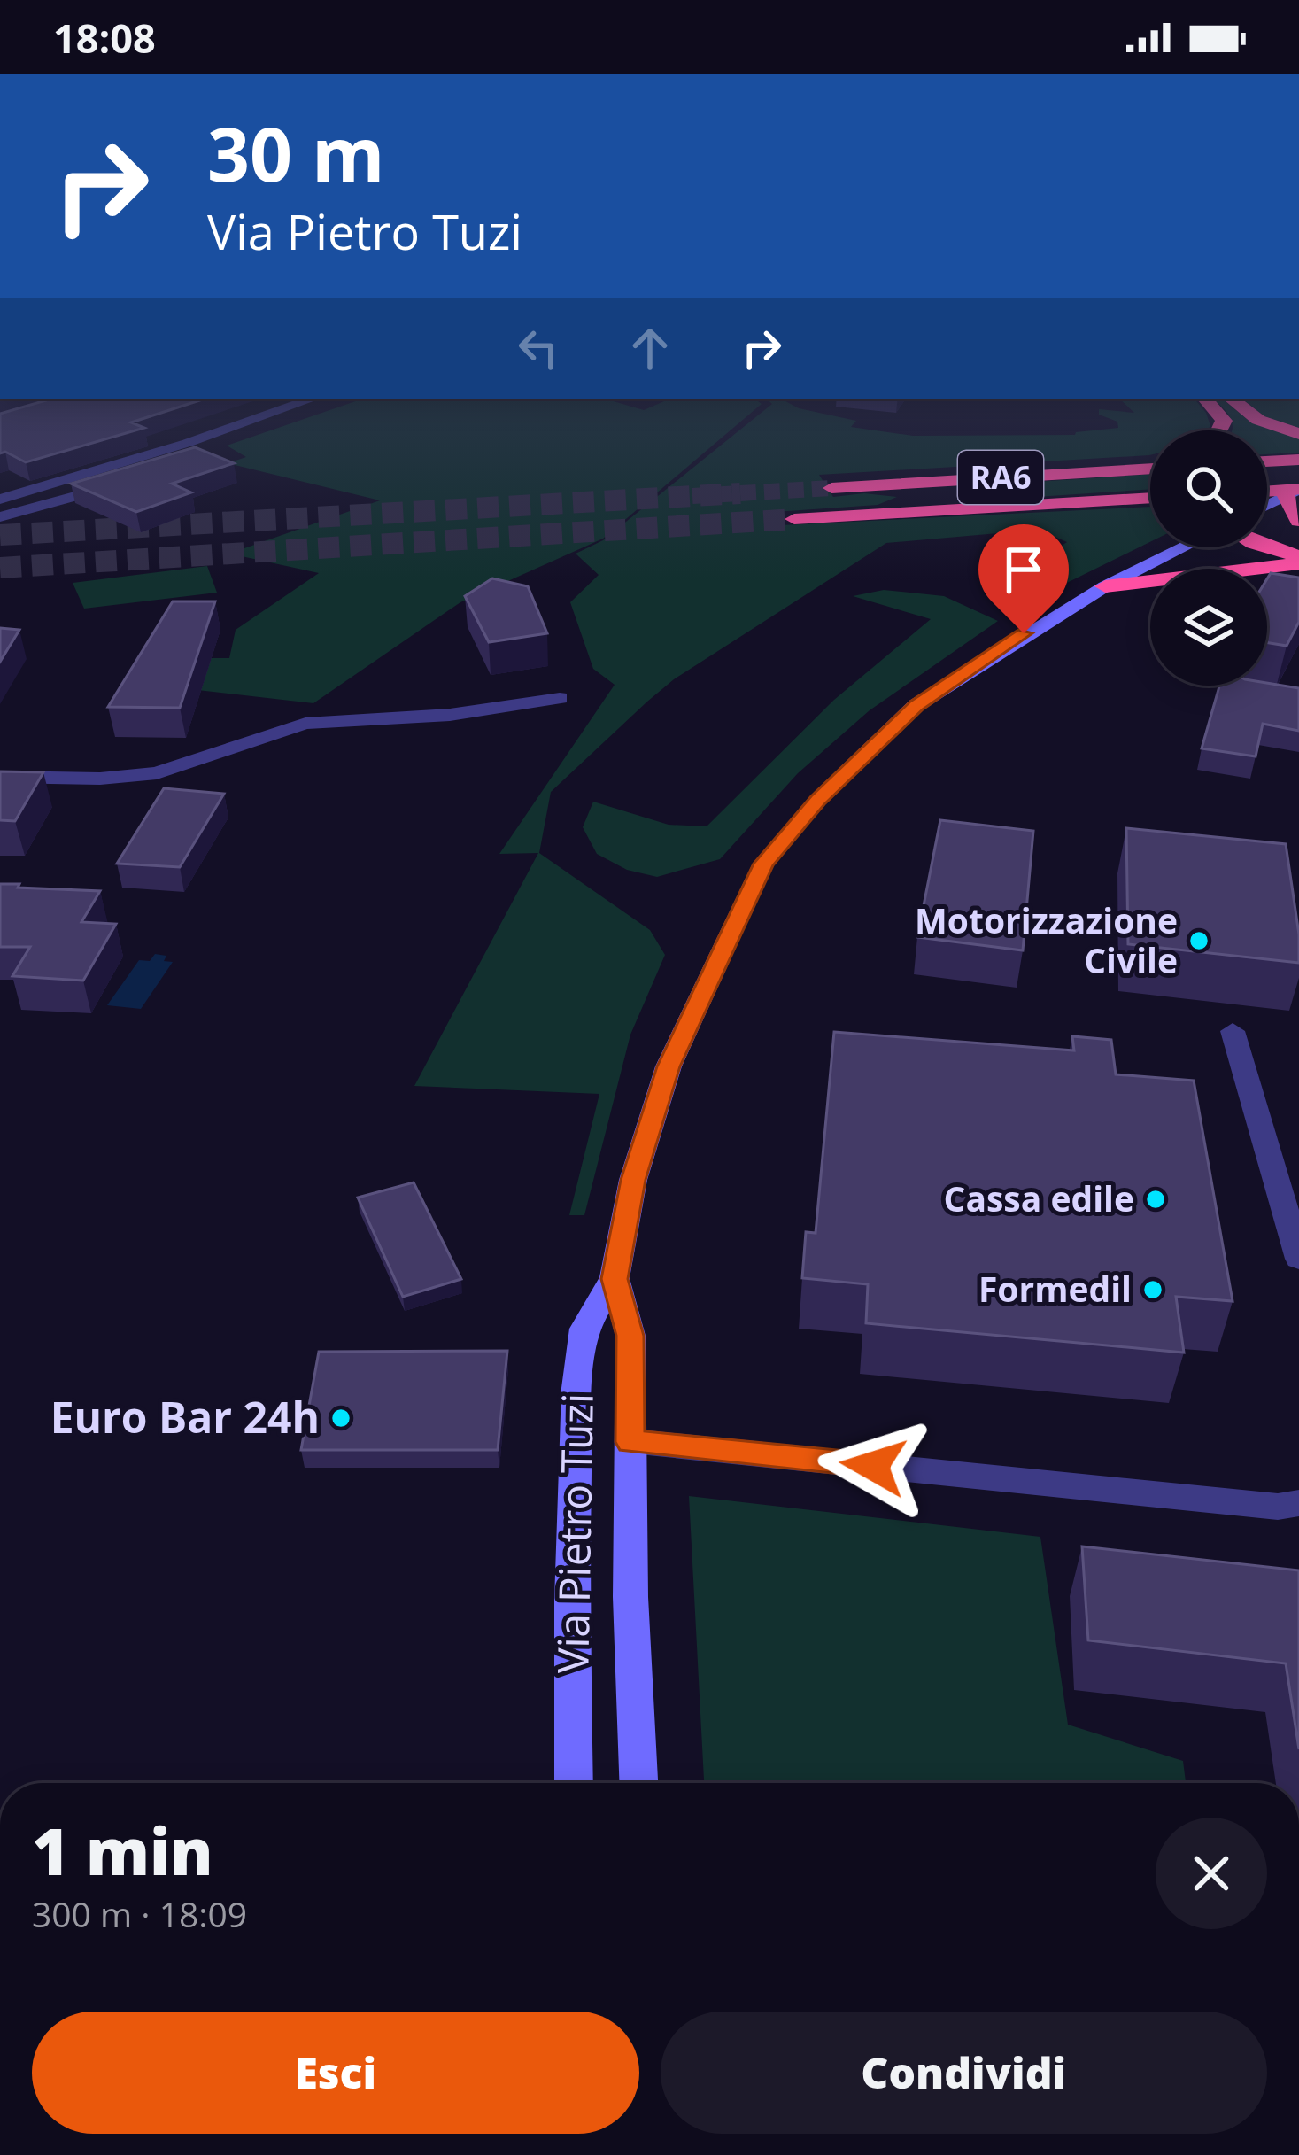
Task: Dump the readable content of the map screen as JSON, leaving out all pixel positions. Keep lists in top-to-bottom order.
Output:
{
  "streets": {
    "highway": ["RA6"],
    "main road": ["Via Pietro Tuzi"]
  },
  "places": [
    "Motorizzazione Civile",
    "Cassa edile",
    "Formedil",
    "Euro Bar 24h"
  ],
  "page": {
    "status": "18:08",
    "turn": ["30 m", "Via Pietro Tuzi"],
    "heading": ["1 min", "300 m · 18:09"],
    "buttons": ["Esci", "Condividi"]
  }
}
